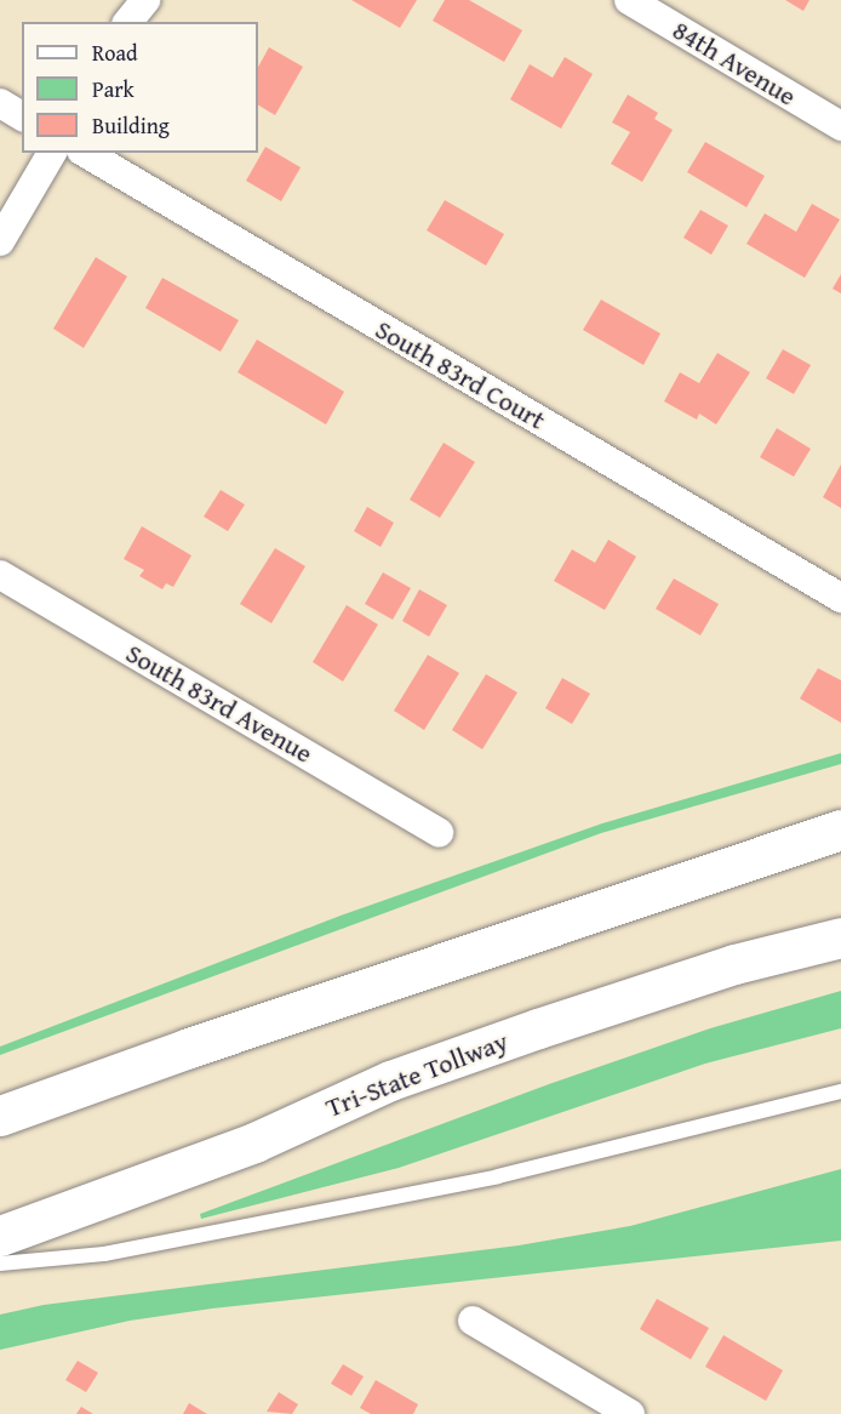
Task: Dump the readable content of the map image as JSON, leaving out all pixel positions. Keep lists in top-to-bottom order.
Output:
{
  "streets": {
    "highway": ["Tri-State Tollway"],
    "street": ["84th Avenue", "South 83rd Court", "South 83rd Avenue"]
  },
  "legend": ["Road", "Park", "Building"]
}
